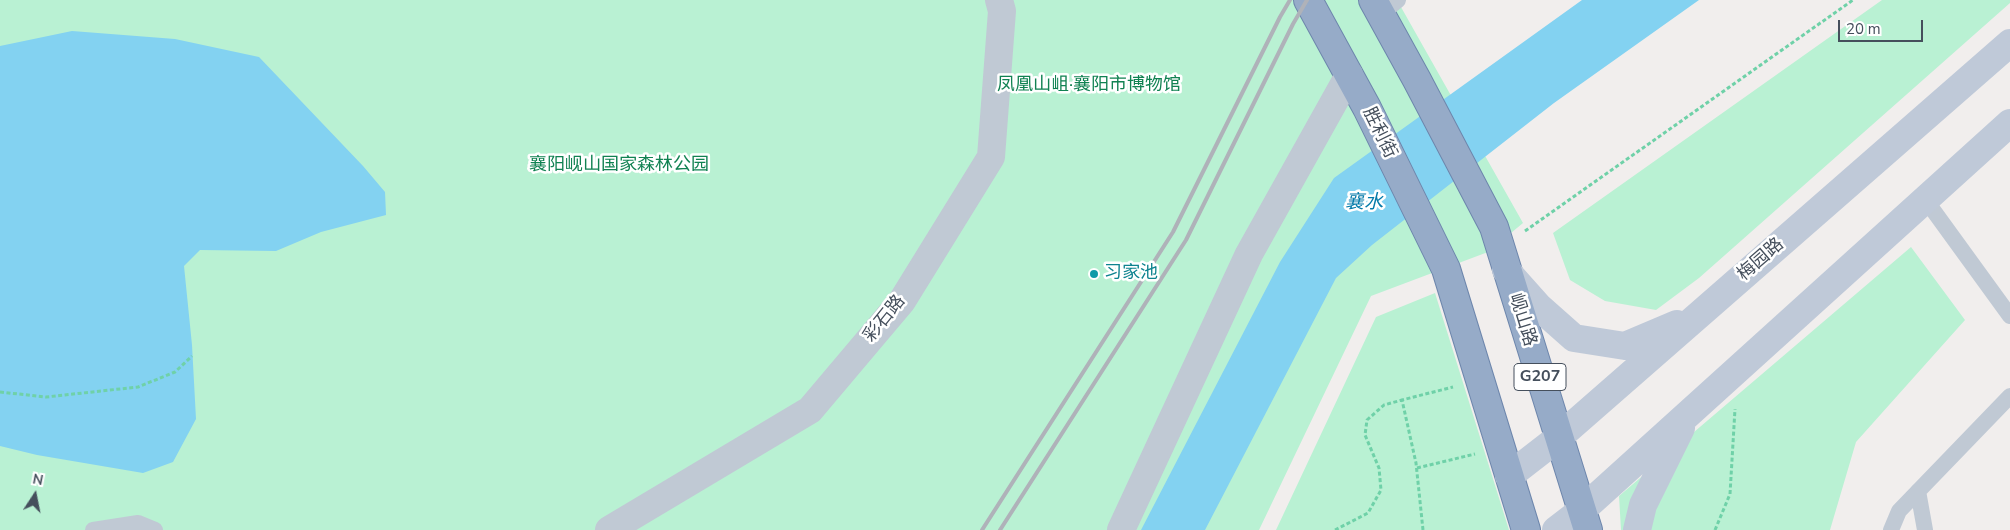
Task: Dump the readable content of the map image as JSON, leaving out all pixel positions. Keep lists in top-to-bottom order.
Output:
{
  "streets": {
    "highway": ["胜利街", "岘山路", "G207"],
    "main road": ["梅园路"],
    "street": ["彩石路"]
  },
  "crossings": [
    ["梅园路", "岘山路"],
    ["岘山路", "G207"]
  ],
  "water": ["襄水"],
  "parks": ["凤凰山岨·襄阳市博物馆", "襄阳岘山国家森林公园"],
  "places": ["习家池"],
  "scale_bar": "20 m",
  "north": "top"
}
